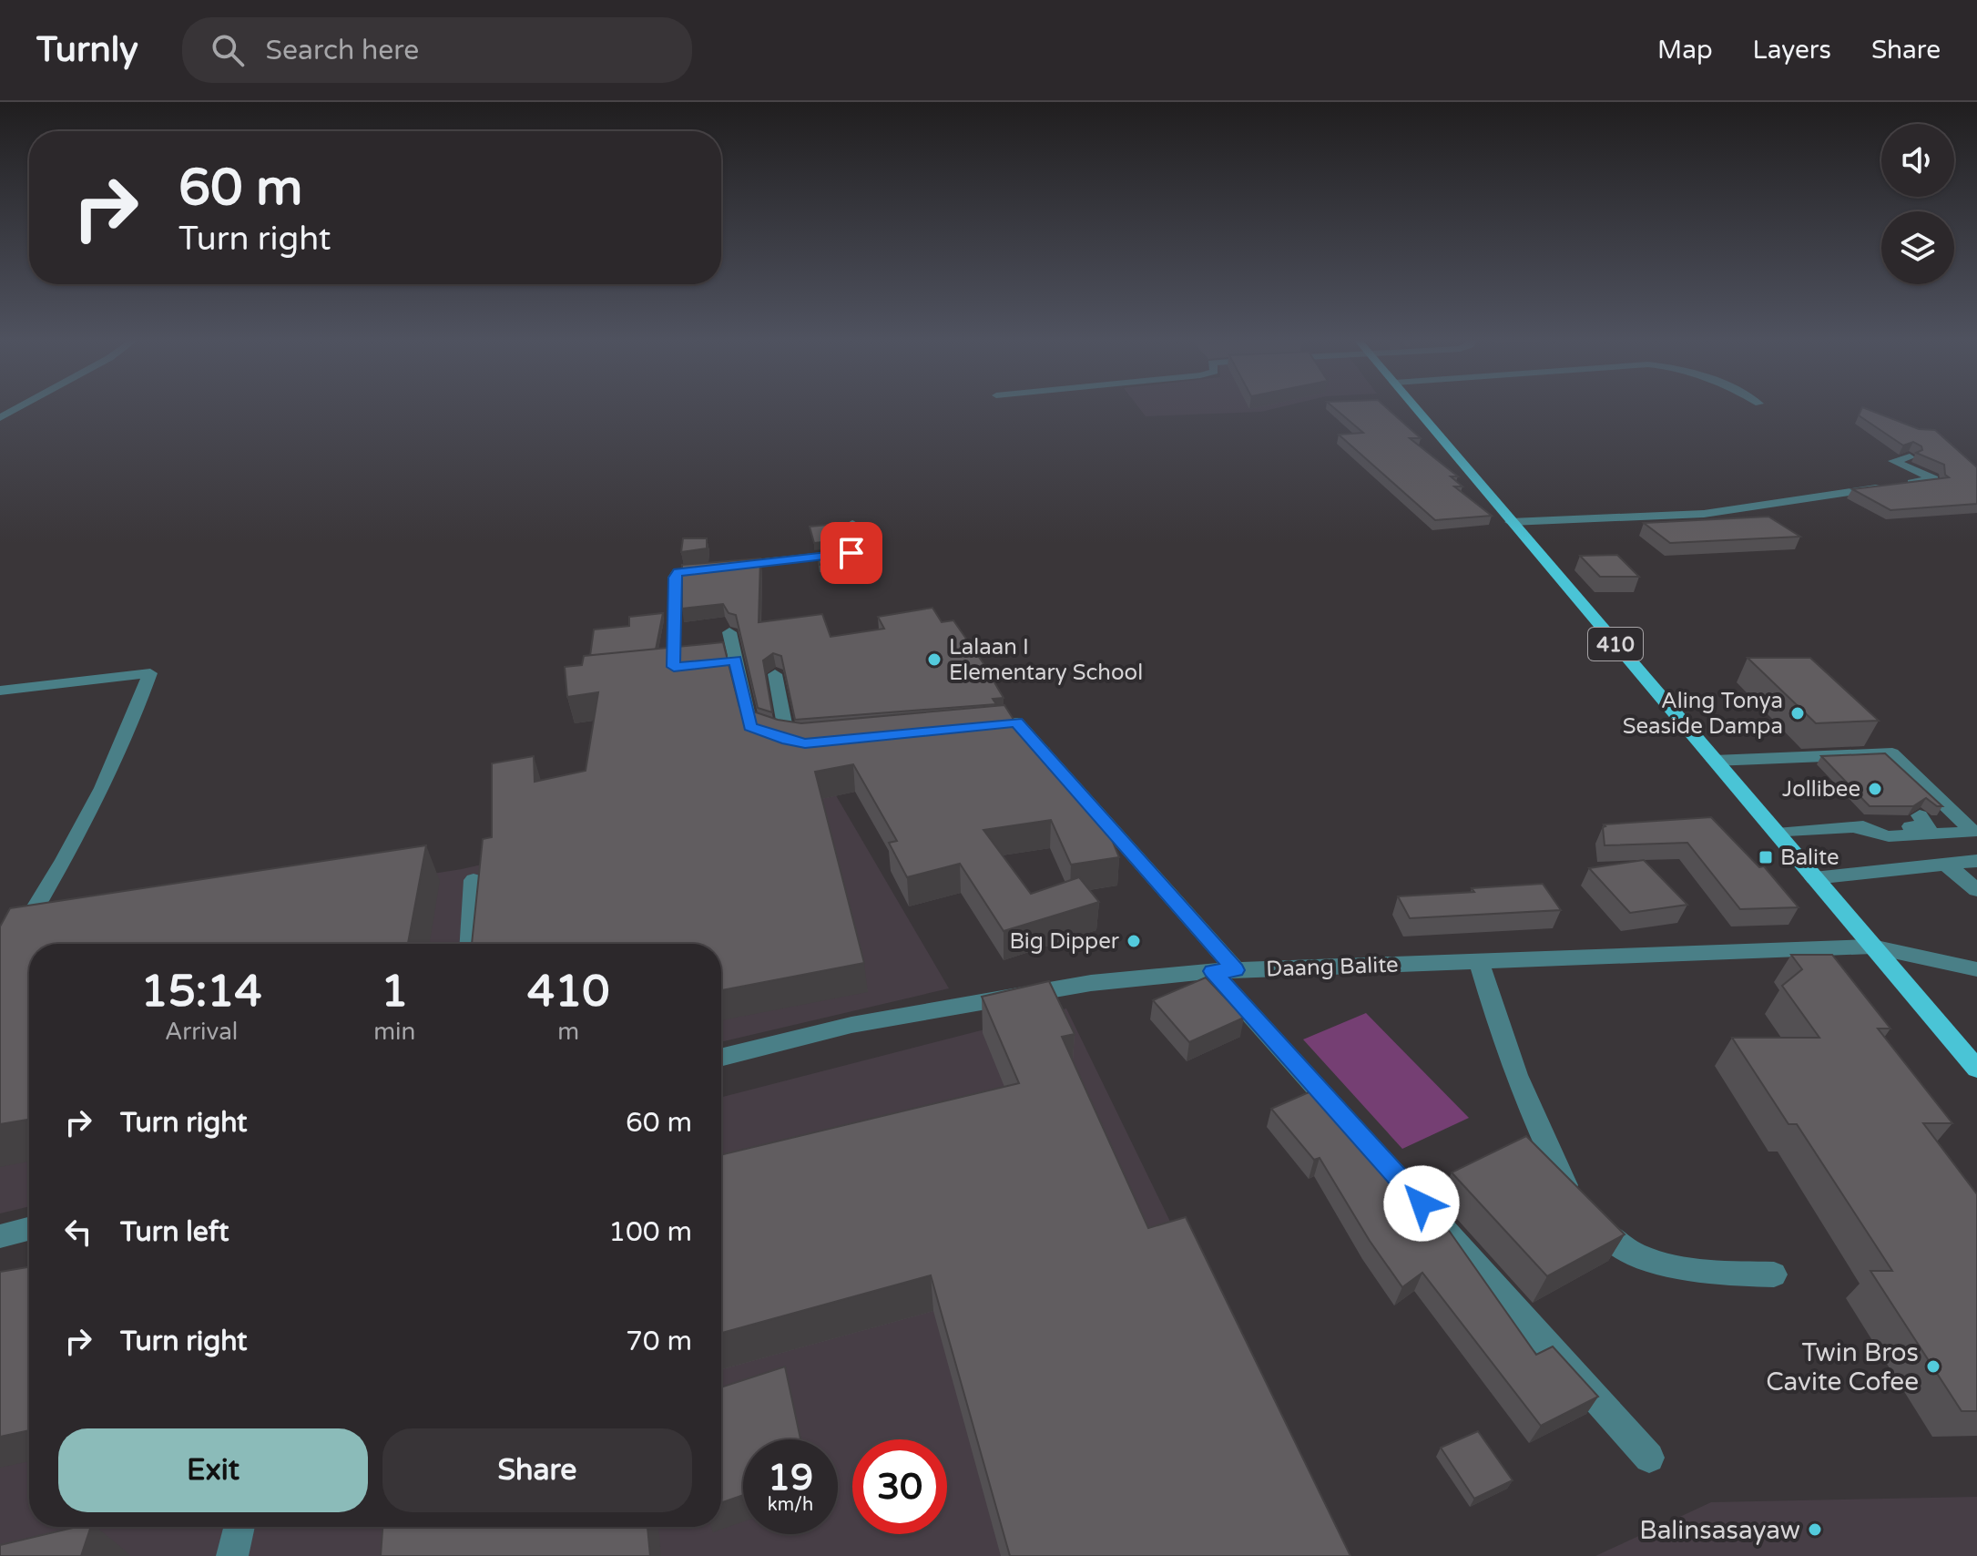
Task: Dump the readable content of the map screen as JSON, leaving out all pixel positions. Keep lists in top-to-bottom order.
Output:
{
  "streets": {
    "main road": ["410"],
    "street": ["Daang Balite"]
  },
  "crossings": [
    ["410", "Daang Balite"]
  ],
  "places": {
    "other": [
      "Lalaan I Elementary School",
      "Aling Tonya Seaside Dampa",
      "Jollibee",
      "Big Dipper",
      "Twin Bros Cavite Cofee",
      "Balinsasayaw"
    ],
    "transit": ["Balite"]
  },
  "page": {
    "header": "Turnly",
    "search": "Search here",
    "nav": ["Map", "Layers", "Share"],
    "turn": ["60 m", "Turn right"],
    "eta": [
      "15:14",
      "Arrival",
      "1",
      "min",
      "410",
      "m"
    ],
    "list": [
      {
        "name": "Turn right",
        "value": "60 m"
      },
      {
        "name": "Turn left",
        "value": "100 m"
      },
      {
        "name": "Turn right",
        "value": "70 m"
      }
    ],
    "buttons": ["Exit", "Share"],
    "speed": "19 km/h",
    "limit": "30"
  }
}
